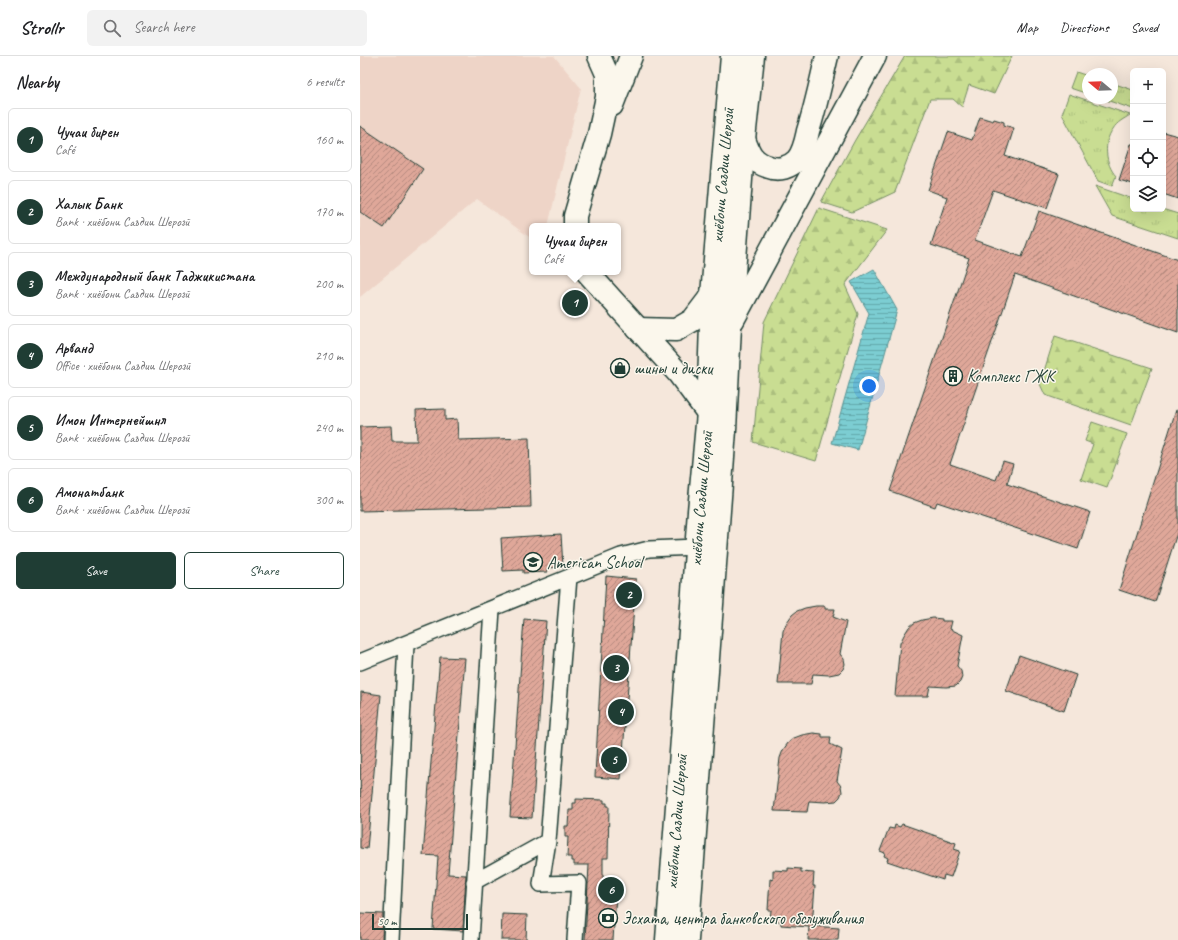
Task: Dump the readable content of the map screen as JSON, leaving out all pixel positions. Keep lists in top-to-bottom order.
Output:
{
  "streets": {
    "highway": ["хиёбони Саъдии Шерозӣ"]
  },
  "places": {
    "shop": ["шины и диски"],
    "building": ["Комплекс ГЖК"],
    "school or university": ["American School"],
    "bank": ["Эсхата, центра банковского обслуживания"]
  },
  "scale_bar": "50 m",
  "north": "left",
  "page": {
    "header": "Strollr",
    "search": "Search here",
    "nav": ["Map", "Directions", "Saved"],
    "heading": ["Nearby", "6 results"],
    "map_buttons": ["+", "−"],
    "list": [
      {
        "mark": "1",
        "name": "Чучаи бирен",
        "note": "Café",
        "value": "160 m"
      },
      {
        "mark": "2",
        "name": "Халык Банк",
        "note": "Bank · хиёбони Саъдии Шерозӣ",
        "value": "170 m"
      },
      {
        "mark": "3",
        "name": "Международный банк Таджикистана",
        "note": "Bank · хиёбони Саъдии Шерозӣ",
        "value": "200 m"
      },
      {
        "mark": "4",
        "name": "Арванд",
        "note": "Office · хиёбони Саъдии Шерозӣ",
        "value": "210 m"
      },
      {
        "mark": "5",
        "name": "Имон Интернейшнл",
        "note": "Bank · хиёбони Саъдии Шерозӣ",
        "value": "240 m"
      },
      {
        "mark": "6",
        "name": "Амонатбанк",
        "note": "Bank · хиёбони Саъдии Шерозӣ",
        "value": "300 m"
      }
    ],
    "popup": ["Чучаи бирен", "Café"],
    "pins": [
      "1",
      "2",
      "3",
      "4",
      "5",
      "6"
    ],
    "buttons": ["Save", "Share"],
    "scale": "50 m"
  }
}
